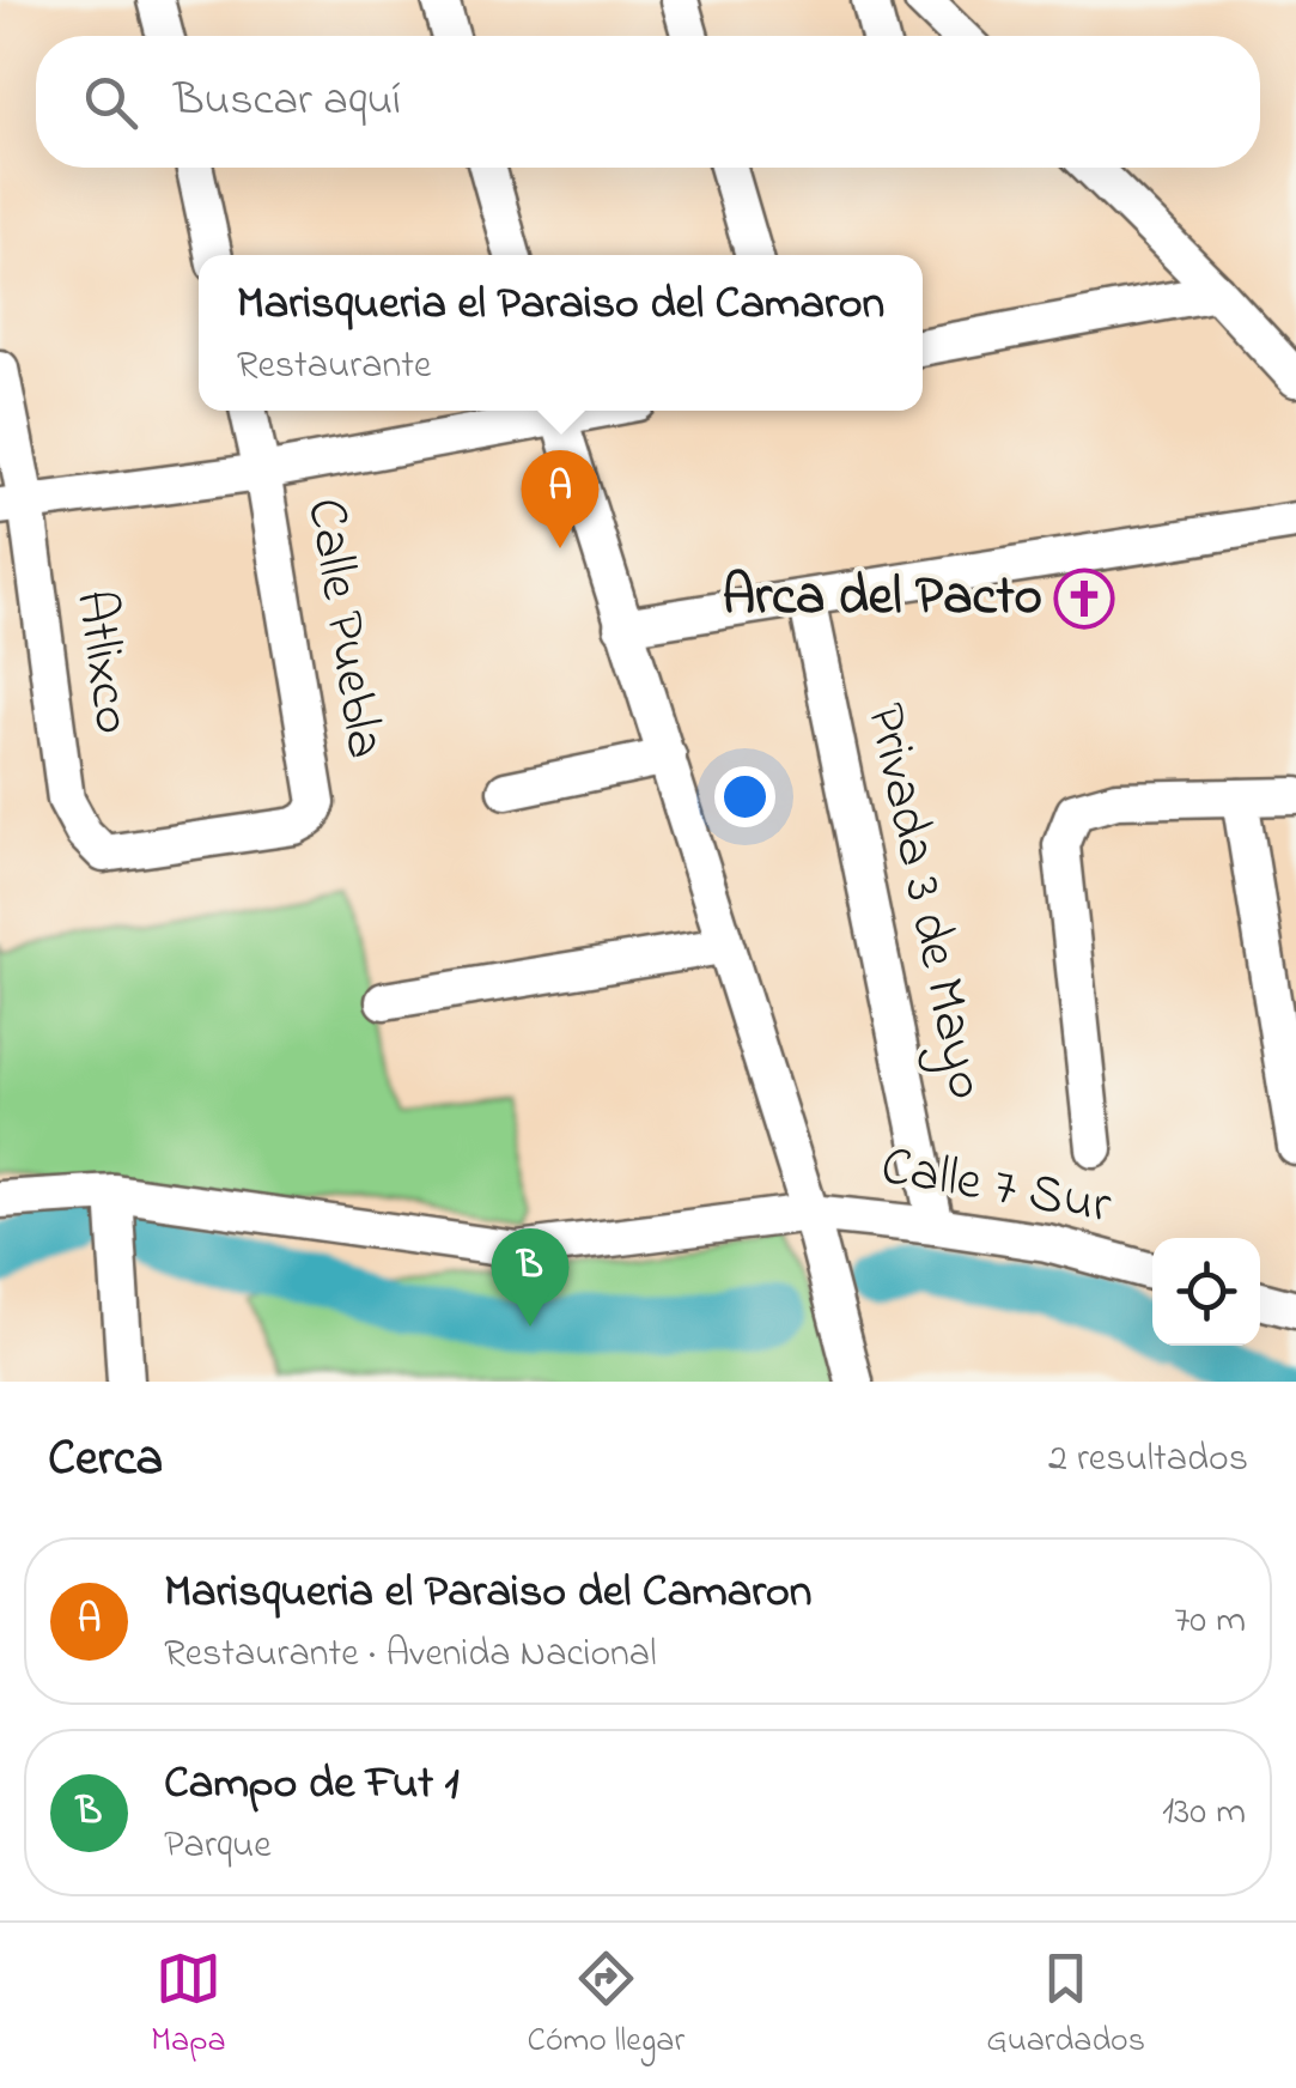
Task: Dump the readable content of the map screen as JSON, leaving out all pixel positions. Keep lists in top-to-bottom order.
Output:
{
  "streets": {
    "street": [
      "Calle Puebla",
      "Atlixco",
      "Privada 3 de Mayo",
      "Calle 7 Sur"
    ]
  },
  "crossings": [
    ["Calle Puebla", "Atlixco"],
    ["Privada 3 de Mayo", "Calle 7 Sur"]
  ],
  "places": {
    "church": ["Arca del Pacto"]
  },
  "page": {
    "search": "Buscar aquí",
    "popup": ["Marisqueria el Paraiso del Camaron", "Restaurante"],
    "pins": ["A", "B"],
    "heading": ["Cerca", "2 resultados"],
    "list": [
      {
        "mark": "A",
        "name": "Marisqueria el Paraiso del Camaron",
        "note": "Restaurante · Avenida Nacional",
        "value": "70 m"
      },
      {
        "mark": "B",
        "name": "Campo de Fut 1",
        "note": "Parque",
        "value": "130 m"
      }
    ],
    "nav": ["Mapa", "Cómo llegar", "Guardados"]
  }
}
